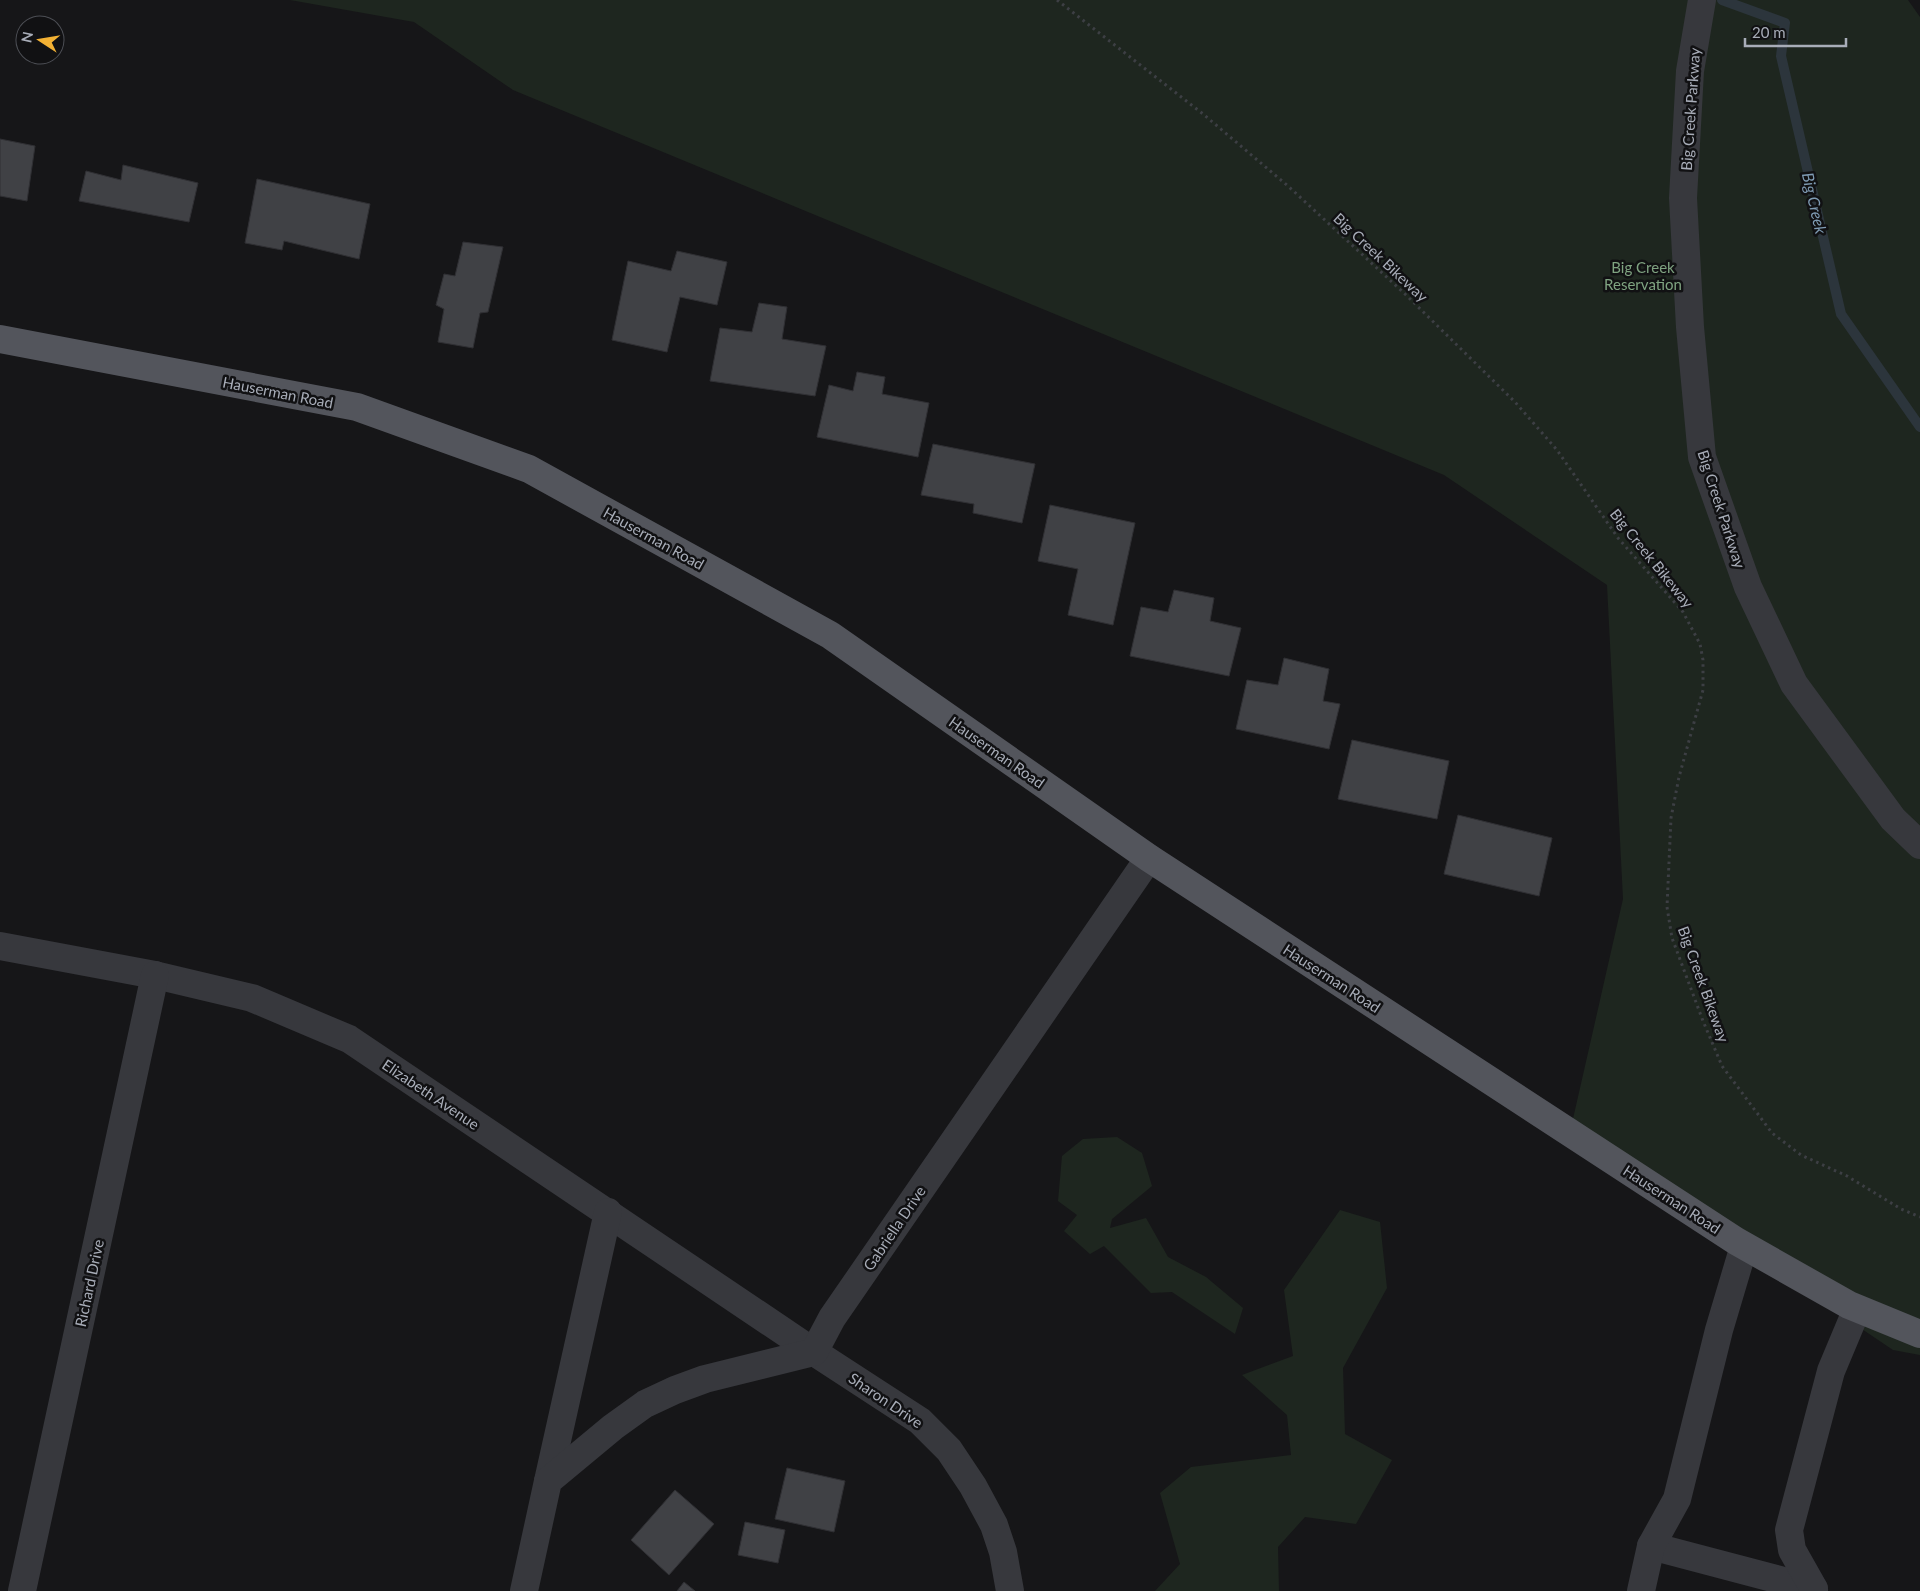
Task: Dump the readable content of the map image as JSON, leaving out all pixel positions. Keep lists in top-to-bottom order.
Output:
{
  "streets": {
    "main road": ["Hauserman Road"],
    "street": [
      "Big Creek Parkway",
      "Elizabeth Avenue",
      "Gabriella Drive",
      "Richard Drive",
      "Sharon Drive"
    ],
    "path": ["Big Creek Bikeway"]
  },
  "crossings": [
    ["Hauserman Road", "Gabriella Drive"],
    ["Elizabeth Avenue", "Gabriella Drive"],
    ["Elizabeth Avenue", "Richard Drive"],
    ["Elizabeth Avenue", "Sharon Drive"],
    ["Gabriella Drive", "Sharon Drive"]
  ],
  "water": ["Big Creek"],
  "parks": ["Big Creek Reservation"],
  "scale_bar": "20 m",
  "north": "left"
}
